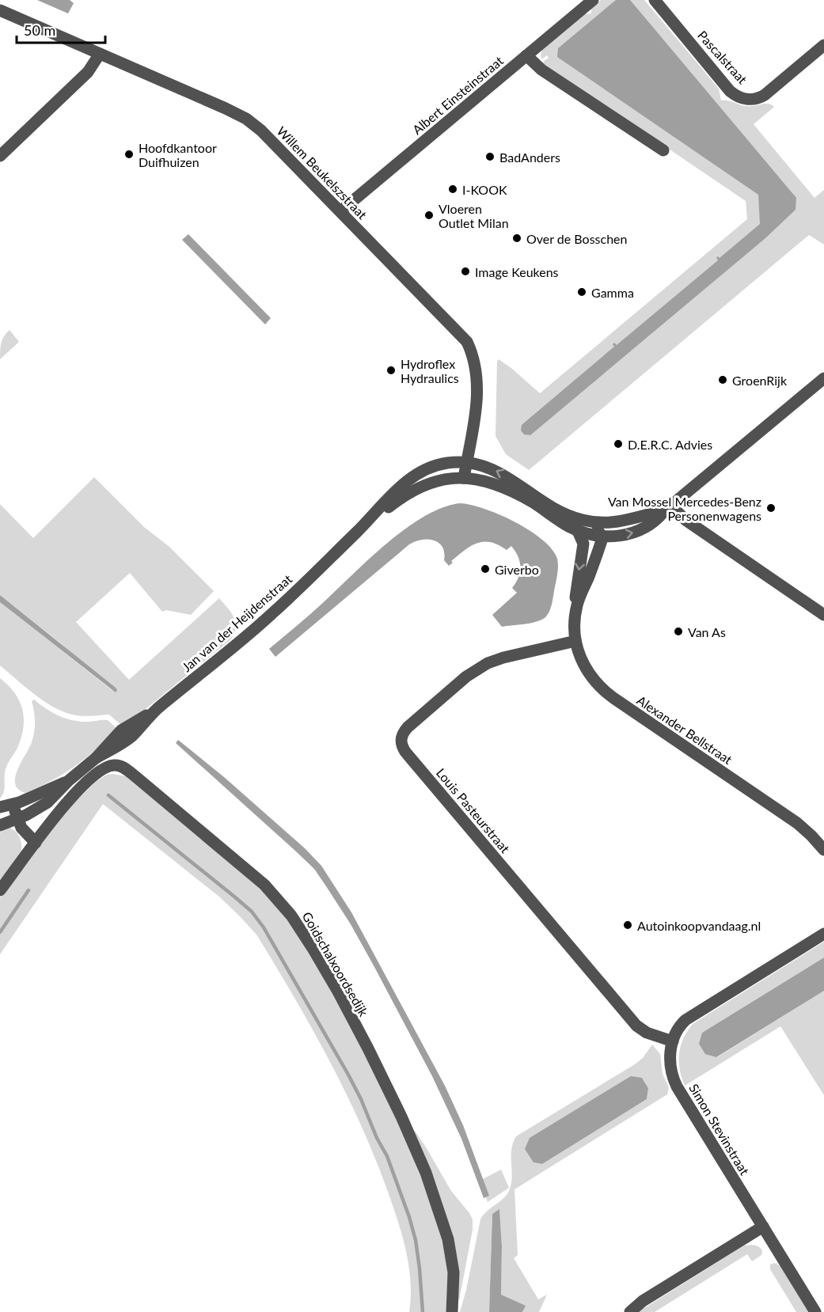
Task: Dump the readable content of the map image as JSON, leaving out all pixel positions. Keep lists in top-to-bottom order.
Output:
{
  "streets": {
    "street": [
      "Pascalstraat",
      "Albert Einsteinstraat",
      "Willem Beukelszstraat",
      "Jan van der Heijdenstraat",
      "Alexander Bellstraat",
      "Louis Pasteurstraat",
      "Goidschalxoordsedijk",
      "Simon Stevinstraat"
    ]
  },
  "crossings": [
    ["Albert Einsteinstraat", "Willem Beukelszstraat"],
    ["Willem Beukelszstraat", "Jan van der Heijdenstraat"],
    ["Jan van der Heijdenstraat", "Alexander Bellstraat"],
    ["Alexander Bellstraat", "Louis Pasteurstraat"],
    ["Louis Pasteurstraat", "Simon Stevinstraat"]
  ],
  "places": [
    "Hoofdkantoor Duifhuizen",
    "BadAnders",
    "I-KOOK",
    "Vloeren Outlet Milan",
    "Over de Bosschen",
    "Image Keukens",
    "Gamma",
    "Hydroflex Hydraulics",
    "GroenRijk",
    "D.E.R.C. Advies",
    "Van Mossel Mercedes-Benz Personenwagens",
    "Giverbo",
    "Van As",
    "Autoinkoopvandaag.nl"
  ],
  "scale_bar": "50 m"
}
